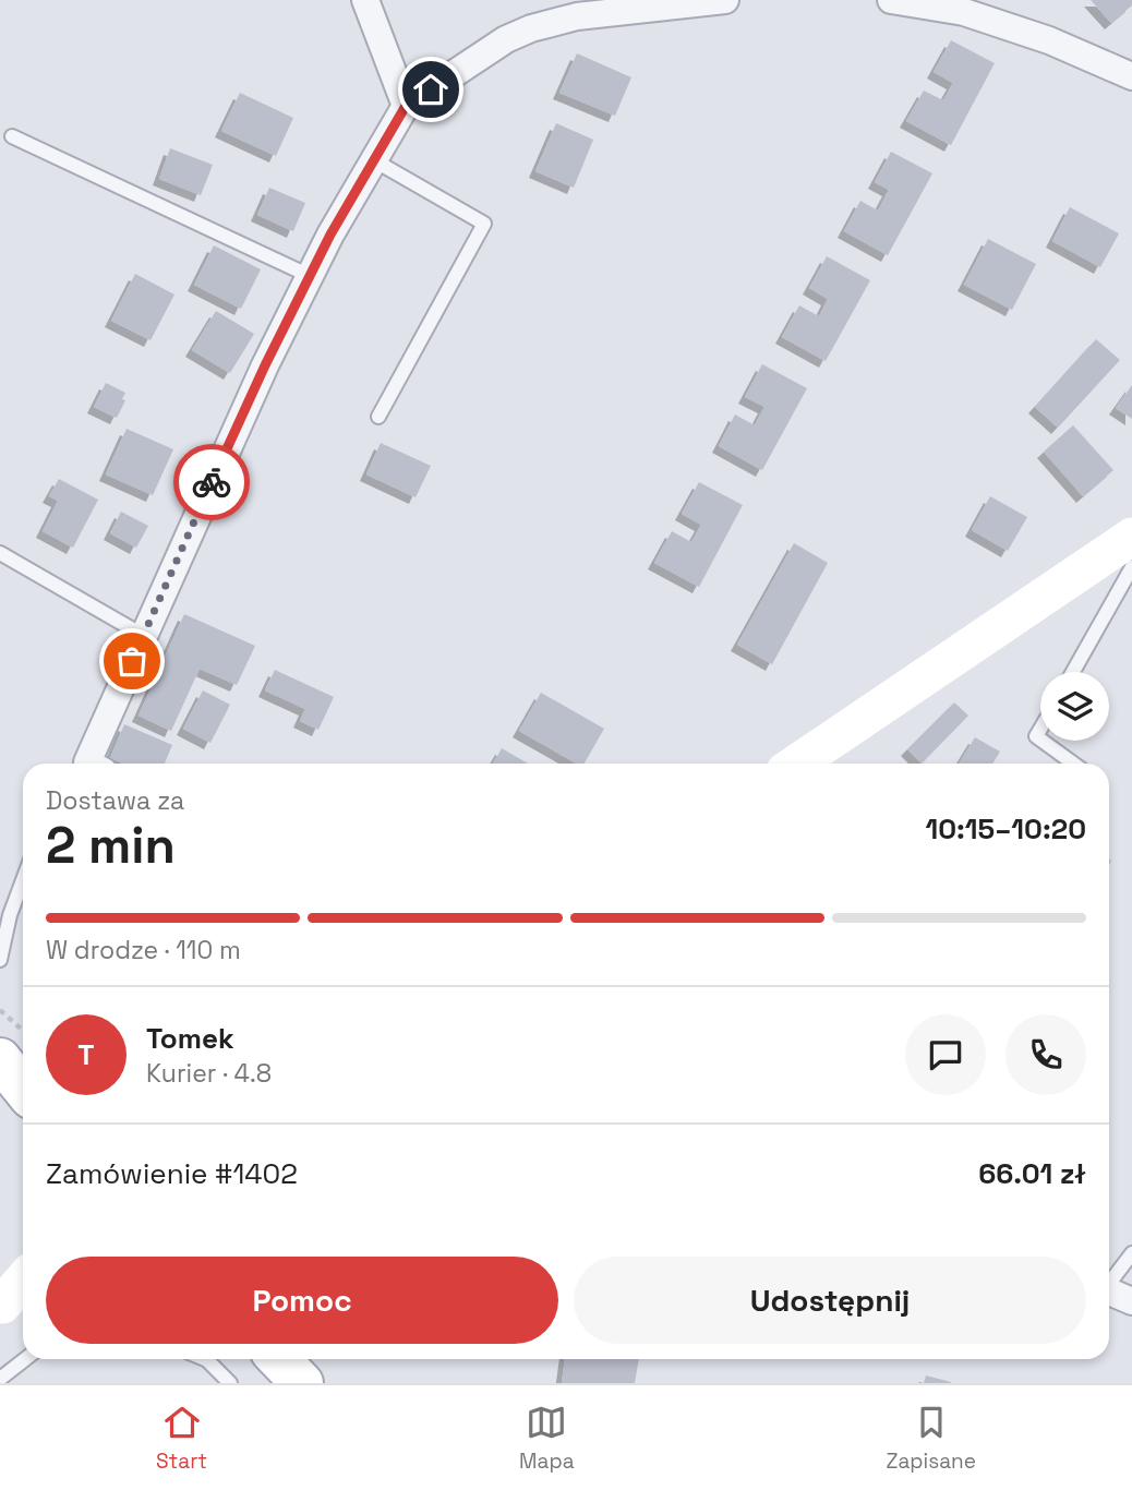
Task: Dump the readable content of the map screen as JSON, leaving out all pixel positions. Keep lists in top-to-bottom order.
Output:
{
  "page": {
    "heading": ["2 min", "Dostawa za", "10:15–10:20"],
    "panel": [
      "Tomek",
      "Kurier · 4.8",
      "Zamówienie #1402",
      "66.01 zł"
    ],
    "bar": "W drodze · 110 m",
    "round": "T",
    "buttons": ["Pomoc", "Udostępnij"],
    "tabs": ["Start", "Mapa", "Zapisane"]
  }
}
